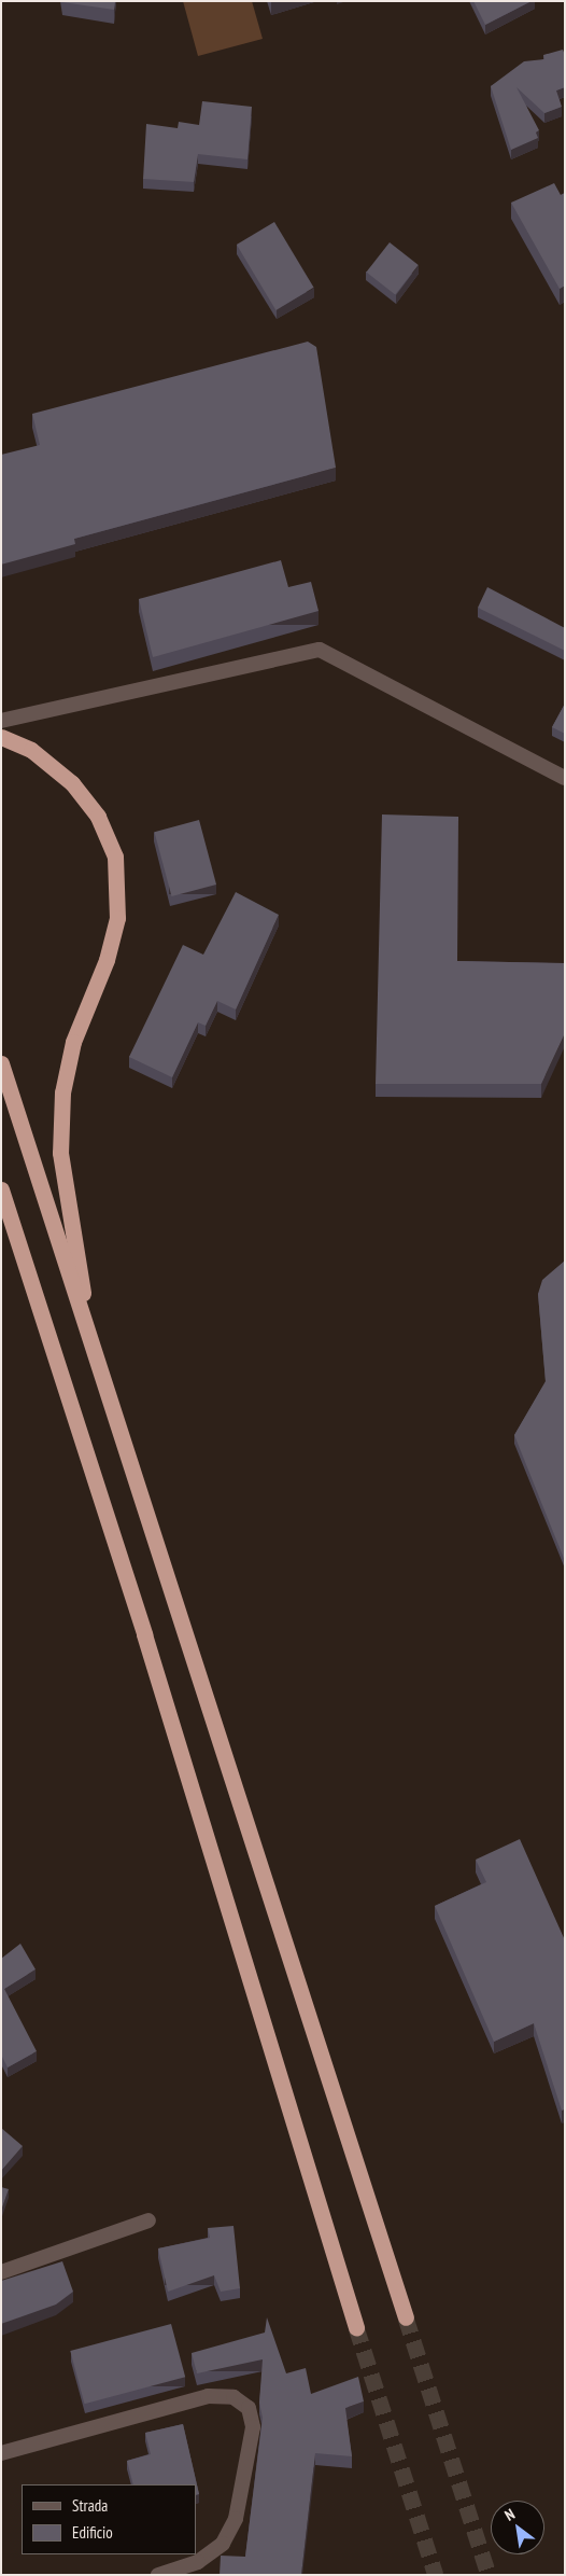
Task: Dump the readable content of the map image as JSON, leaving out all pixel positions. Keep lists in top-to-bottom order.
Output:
{
  "legend": ["Strada", "Edificio"],
  "north": "top left"
}
